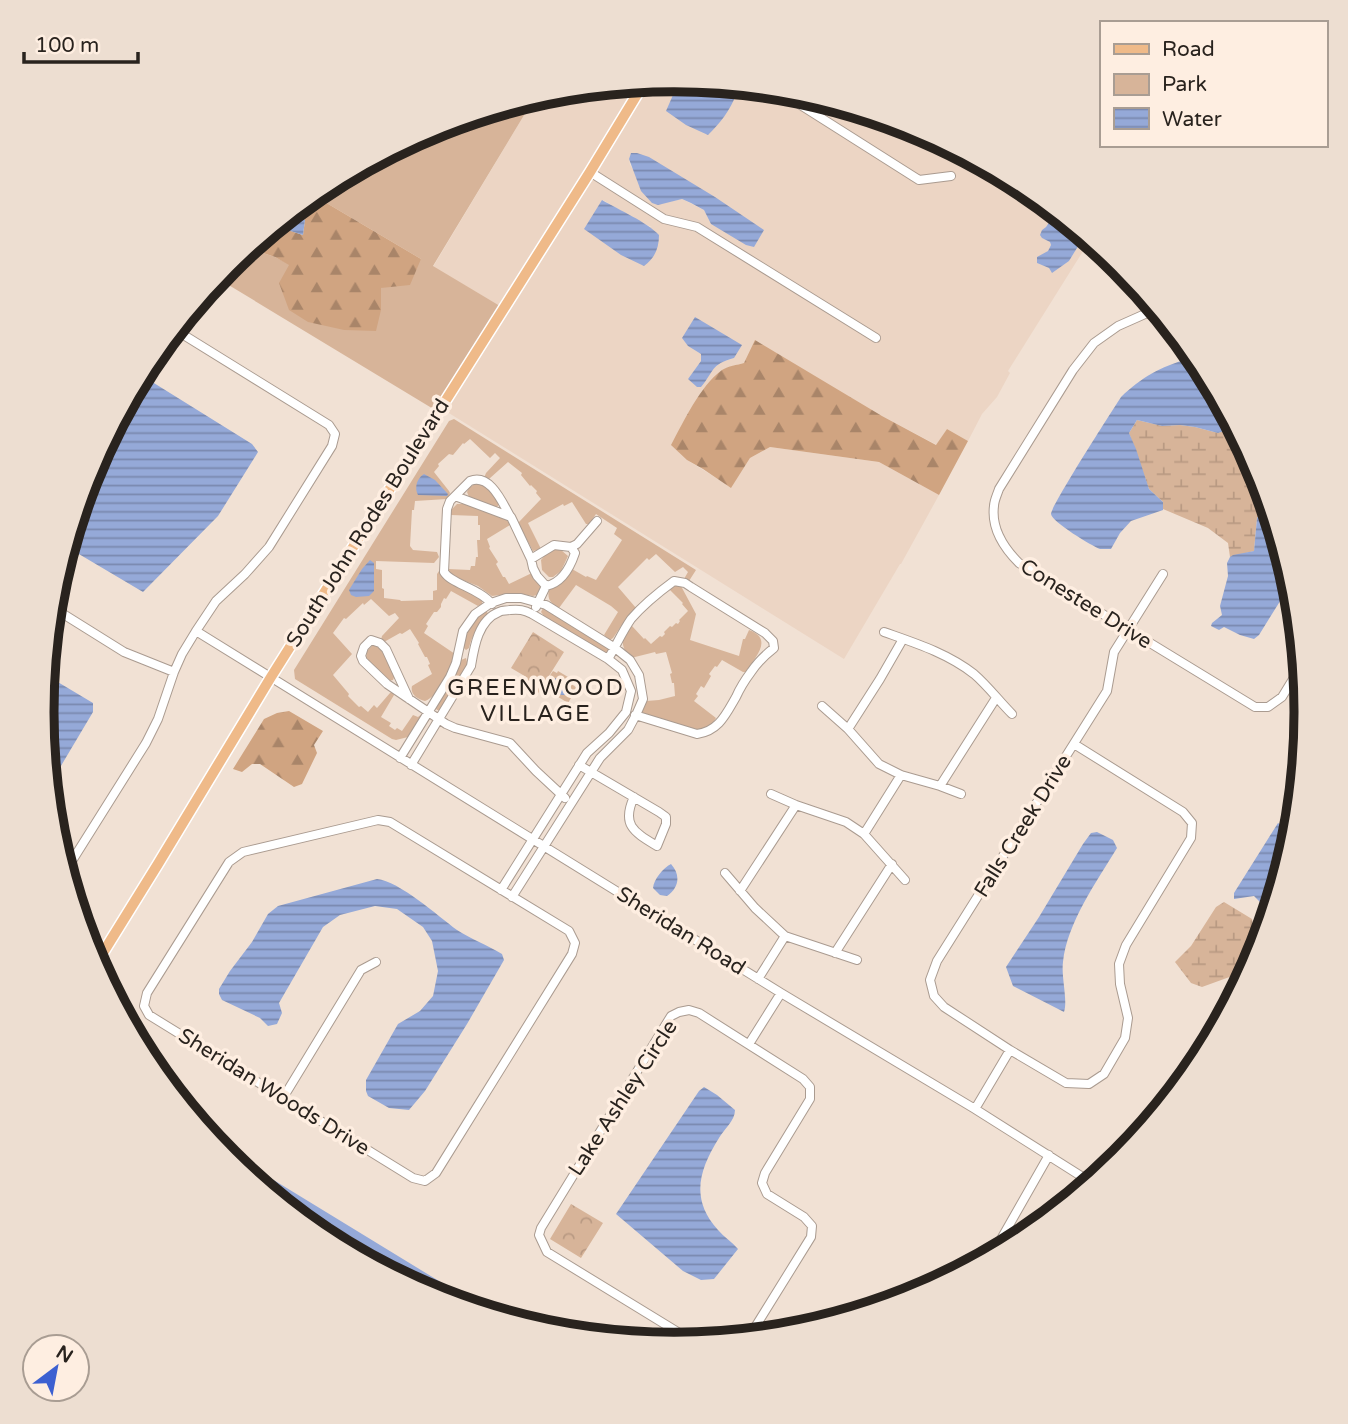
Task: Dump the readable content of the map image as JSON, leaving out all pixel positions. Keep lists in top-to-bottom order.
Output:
{
  "streets": {
    "main road": ["South John Rodes Boulevard"],
    "street": [
      "Conestee Drive",
      "Falls Creek Drive",
      "Sheridan Road",
      "Sheridan Woods Drive",
      "Lake Ashley Circle"
    ]
  },
  "crossings": [
    ["South John Rodes Boulevard", "Sheridan Road"],
    ["Conestee Drive", "Falls Creek Drive"]
  ],
  "districts": ["GREENWOOD VILLAGE"],
  "legend": ["Road", "Park", "Water"],
  "scale_bar": "100 m",
  "north": "top right"
}
